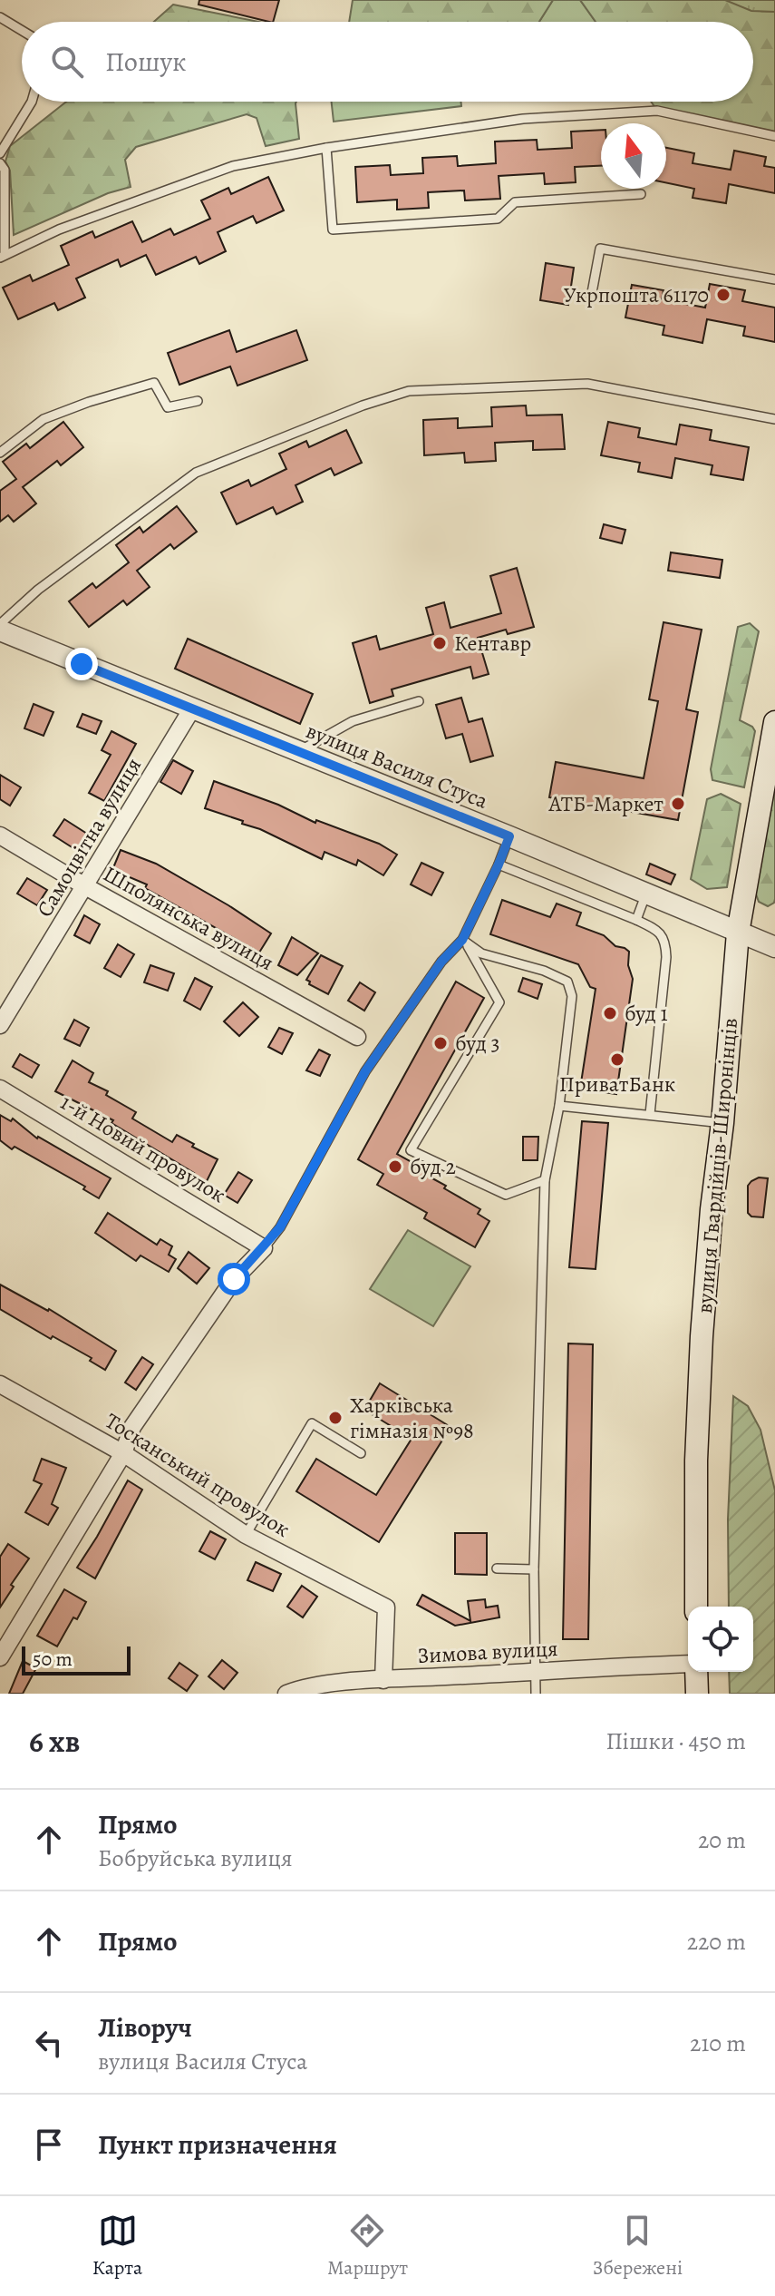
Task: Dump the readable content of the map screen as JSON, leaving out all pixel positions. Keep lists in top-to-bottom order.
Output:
{
  "streets": {
    "main road": ["вулиця Гвардійців-Широнінців"],
    "street": [
      "вулиця Василя Стуса",
      "Самоцвітна вулиця",
      "Шполянська вулиця",
      "1-й Новий провулок",
      "Тосканський провулок",
      "Зимова вулиця"
    ]
  },
  "crossings": [
    ["вулиця Василя Стуса", "Самоцвітна вулиця"],
    ["вулиця Василя Стуса", "вулиця Гвардійців-Широнінців"],
    ["Самоцвітна вулиця", "Шполянська вулиця"],
    ["Тосканський провулок", "Зимова вулиця"]
  ],
  "places": [
    "Укрпошта 61170",
    "Кентавр",
    "АТБ-Маркет",
    "буд 1",
    "буд 3",
    "ПриватБанк",
    "буд 2",
    "Харківська гімназія №98"
  ],
  "scale_bar": "50 m",
  "north": "top",
  "page": {
    "search": "Пошук",
    "scale": "50 m",
    "heading": ["6 хв", "Пішки · 450 m"],
    "list": [
      ["Прямо", "Бобруйська вулиця", "20 m"],
      ["Прямо", "220 m"],
      ["Ліворуч", "вулиця Василя Стуса", "210 m"],
      "Пункт призначення"
    ],
    "nav": ["Карта", "Маршрут", "Збережені"]
  }
}
